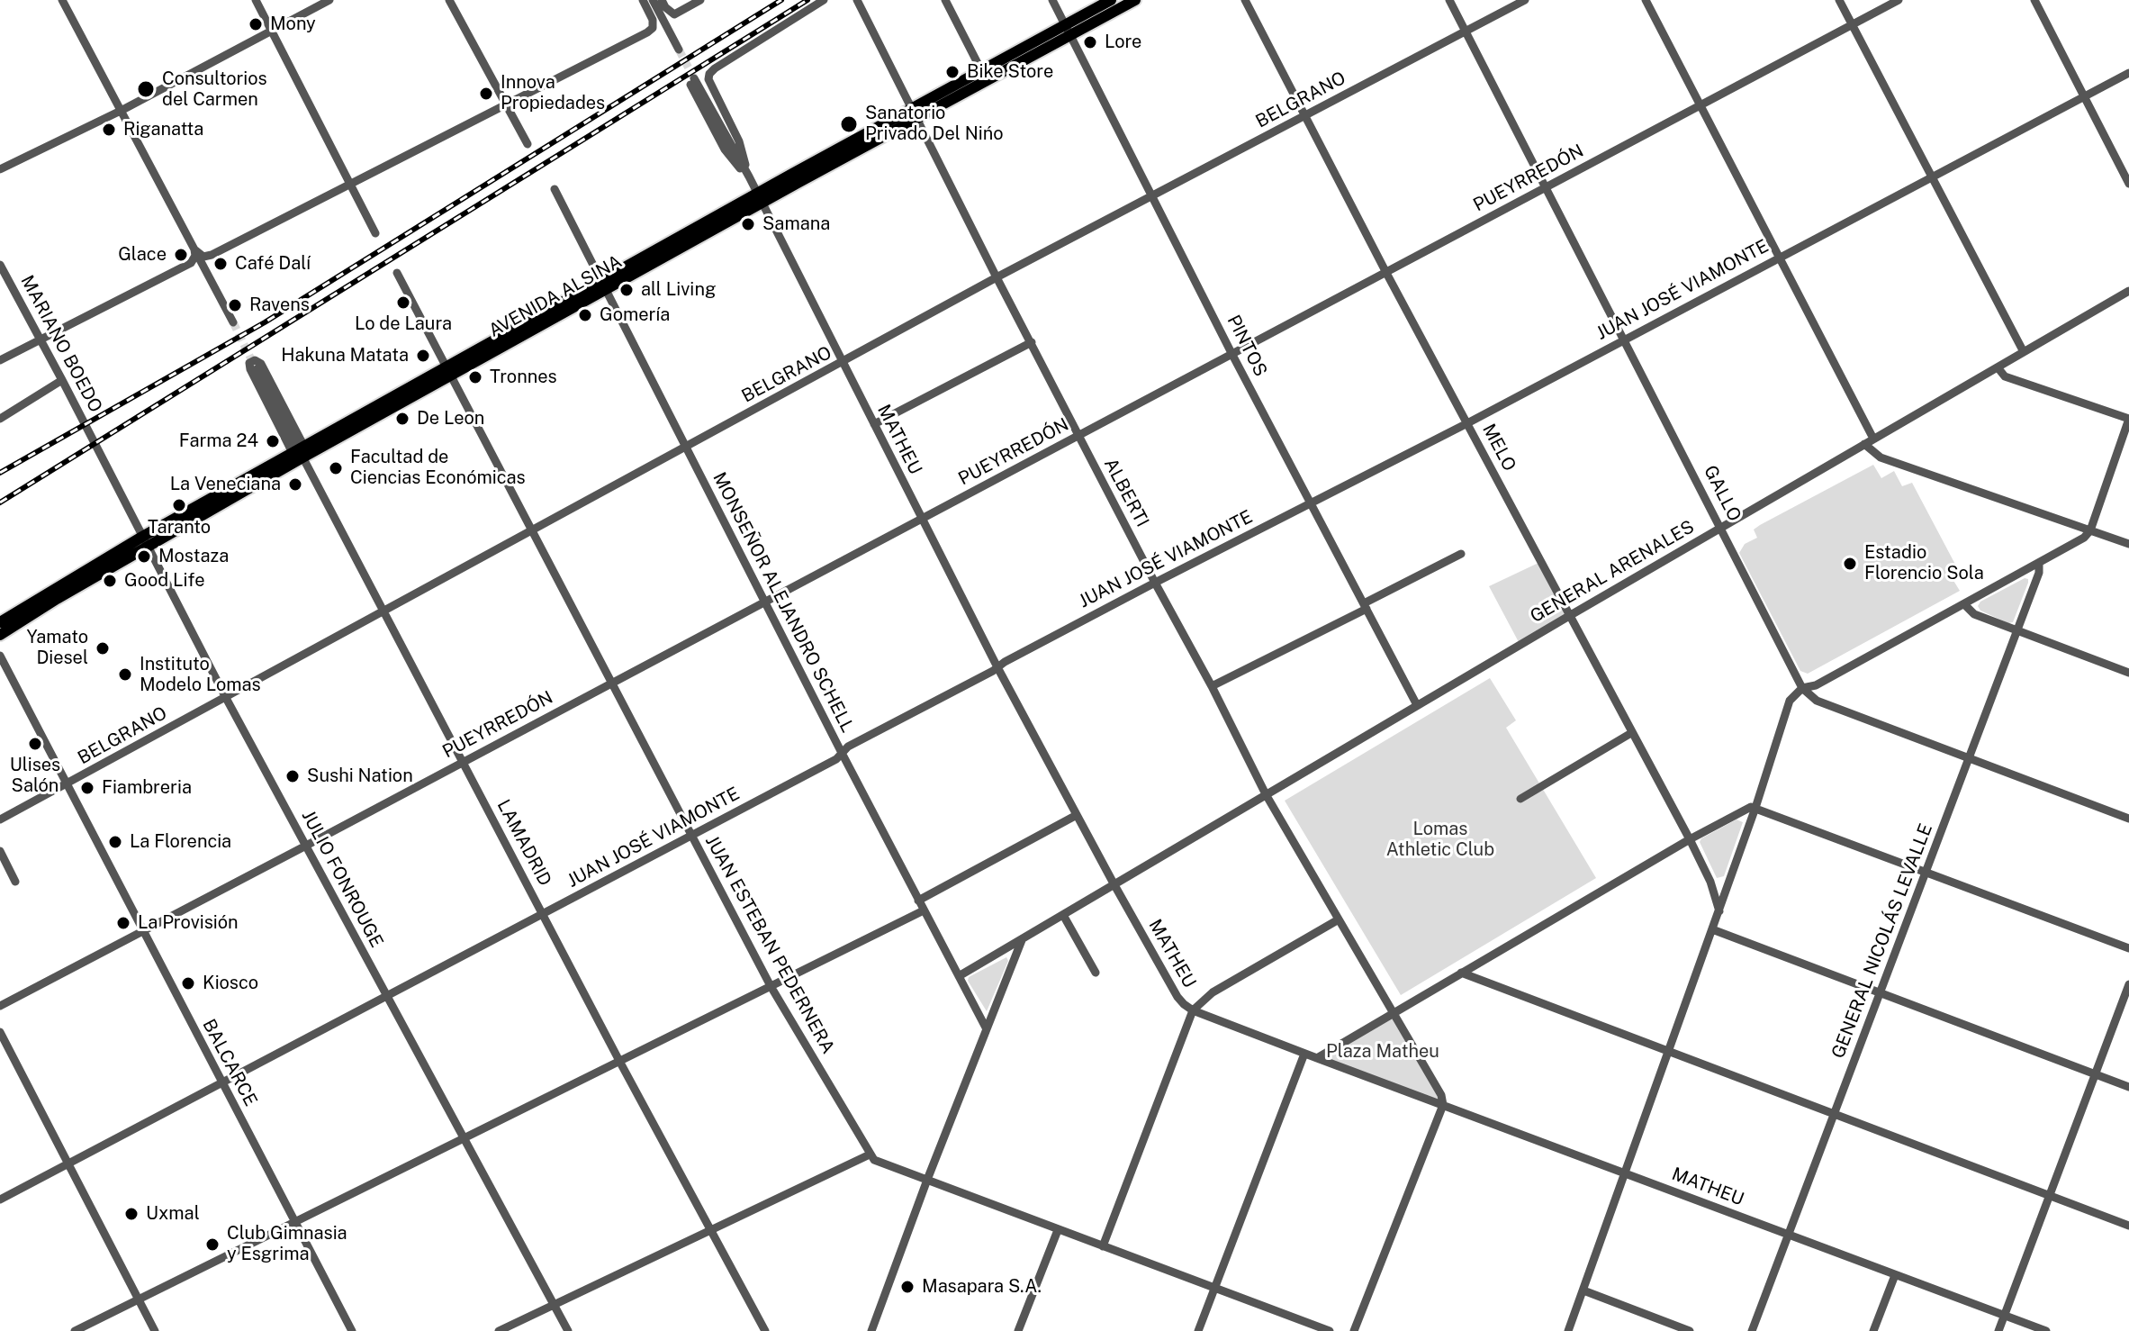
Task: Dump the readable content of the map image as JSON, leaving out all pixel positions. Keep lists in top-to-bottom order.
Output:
{
  "streets": {
    "main road": ["AVENIDA ALSINA"],
    "street": [
      "BELGRANO",
      "PUEYRREDÓN",
      "JUAN JOSÉ VIAMONTE",
      "MARIANO BOEDO",
      "PINTOS",
      "MATHEU",
      "MELO",
      "ALBERTI",
      "GALLO",
      "GENERAL ARENALES",
      "MONSEÑOR ALEJANDRO SCHELL",
      "LAMADRID",
      "JULIO FONROUGE",
      "GENERAL NICOLÁS LEVALLE",
      "JUAN ESTEBAN PEDERNERA",
      "BALCARCE"
    ]
  },
  "crossings": [
    ["BELGRANO", "PINTOS"],
    ["BELGRANO", "MATHEU"],
    ["BELGRANO", "MELO"],
    ["BELGRANO", "ALBERTI"],
    ["BELGRANO", "GALLO"],
    ["BELGRANO", "MONSEÑOR ALEJANDRO SCHELL"],
    ["BELGRANO", "LAMADRID"],
    ["BELGRANO", "JULIO FONROUGE"],
    ["BELGRANO", "JUAN ESTEBAN PEDERNERA"],
    ["BELGRANO", "BALCARCE"],
    ["PUEYRREDÓN", "PINTOS"],
    ["PUEYRREDÓN", "MATHEU"],
    ["PUEYRREDÓN", "MELO"],
    ["PUEYRREDÓN", "ALBERTI"],
    ["PUEYRREDÓN", "GALLO"],
    ["PUEYRREDÓN", "MONSEÑOR ALEJANDRO SCHELL"],
    ["PUEYRREDÓN", "LAMADRID"],
    ["PUEYRREDÓN", "JULIO FONROUGE"],
    ["PUEYRREDÓN", "JUAN ESTEBAN PEDERNERA"],
    ["PUEYRREDÓN", "BALCARCE"],
    ["JUAN JOSÉ VIAMONTE", "PINTOS"],
    ["JUAN JOSÉ VIAMONTE", "MATHEU"],
    ["JUAN JOSÉ VIAMONTE", "MELO"],
    ["JUAN JOSÉ VIAMONTE", "ALBERTI"],
    ["JUAN JOSÉ VIAMONTE", "GALLO"],
    ["JUAN JOSÉ VIAMONTE", "MONSEÑOR ALEJANDRO SCHELL"],
    ["JUAN JOSÉ VIAMONTE", "LAMADRID"],
    ["JUAN JOSÉ VIAMONTE", "JULIO FONROUGE"],
    ["JUAN JOSÉ VIAMONTE", "JUAN ESTEBAN PEDERNERA"],
    ["JUAN JOSÉ VIAMONTE", "BALCARCE"],
    ["AVENIDA ALSINA", "PINTOS"],
    ["AVENIDA ALSINA", "MATHEU"],
    ["AVENIDA ALSINA", "ALBERTI"],
    ["AVENIDA ALSINA", "MONSEÑOR ALEJANDRO SCHELL"],
    ["AVENIDA ALSINA", "LAMADRID"],
    ["AVENIDA ALSINA", "JULIO FONROUGE"],
    ["AVENIDA ALSINA", "JUAN ESTEBAN PEDERNERA"],
    ["MARIANO BOEDO", "JULIO FONROUGE"],
    ["PINTOS", "GENERAL ARENALES"],
    ["MATHEU", "ALBERTI"],
    ["MATHEU", "GENERAL ARENALES"],
    ["MATHEU", "GENERAL NICOLÁS LEVALLE"],
    ["MELO", "GENERAL ARENALES"],
    ["ALBERTI", "GENERAL ARENALES"],
    ["GALLO", "GENERAL ARENALES"],
    ["GENERAL ARENALES", "MONSEÑOR ALEJANDRO SCHELL"]
  ],
  "parks": ["Lomas Athletic Club", "Plaza Matheu"],
  "places": [
    "Mony",
    "Lore",
    "Bike Store",
    "Consultorios del Carmen",
    "Innova Propiedades",
    "Sanatorio Privado Del Nińo",
    "Riganatta",
    "Samana",
    "Glace",
    "Café Dalí",
    "all Living",
    "Lo de Laura",
    "Ravens",
    "Gomería",
    "Hakuna Matata",
    "Tronnes",
    "De Leon",
    "Farma 24",
    "Facultad de Ciencias Económicas",
    "La Veneciana",
    "Taranto",
    "Mostaza",
    "Estadio Florencio Sola",
    "Good Life",
    "Yamato Diesel",
    "Instituto Modelo Lomas",
    "Ulises Salón",
    "Sushi Nation",
    "Fiambreria",
    "La Florencia",
    "La Provisión",
    "Kiosco",
    "Uxmal",
    "Club Gimnasia y Esgrima",
    "Masapara S.A."
  ]
}
